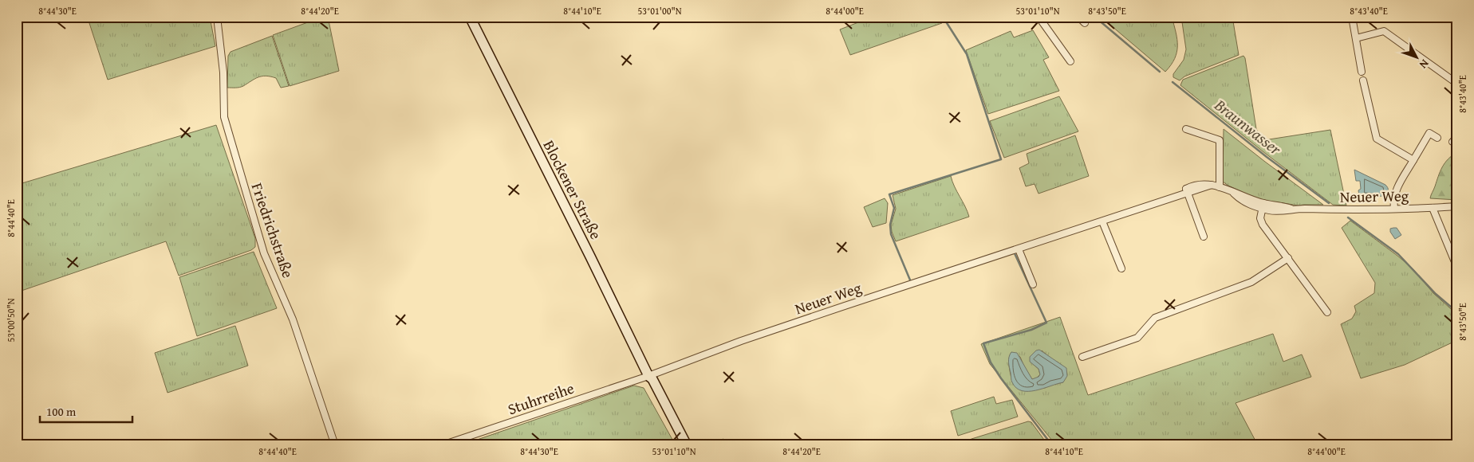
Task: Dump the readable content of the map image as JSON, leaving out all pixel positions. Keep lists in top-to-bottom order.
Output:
{
  "streets": {
    "street": [
      "Blockener Straße",
      "Neuer Weg",
      "Friedrichstraße",
      "Stuhrreihe"
    ]
  },
  "crossings": [
    ["Blockener Straße", "Neuer Weg"],
    ["Blockener Straße", "Stuhrreihe"],
    ["Neuer Weg", "Stuhrreihe"]
  ],
  "water": ["Braunwasser"],
  "scale_bar": "100 m",
  "north": "bottom right",
  "coordinates": [
    "8°44'30\"E",
    "8°44'20\"E",
    "8°44'10\"E",
    "53°01'00\"N",
    "8°44'00\"E",
    "53°01'10\"N",
    "8°43'50\"E",
    "8°43'40\"E",
    "8°44'40\"E",
    "53°00'50\"N"
  ]
}
